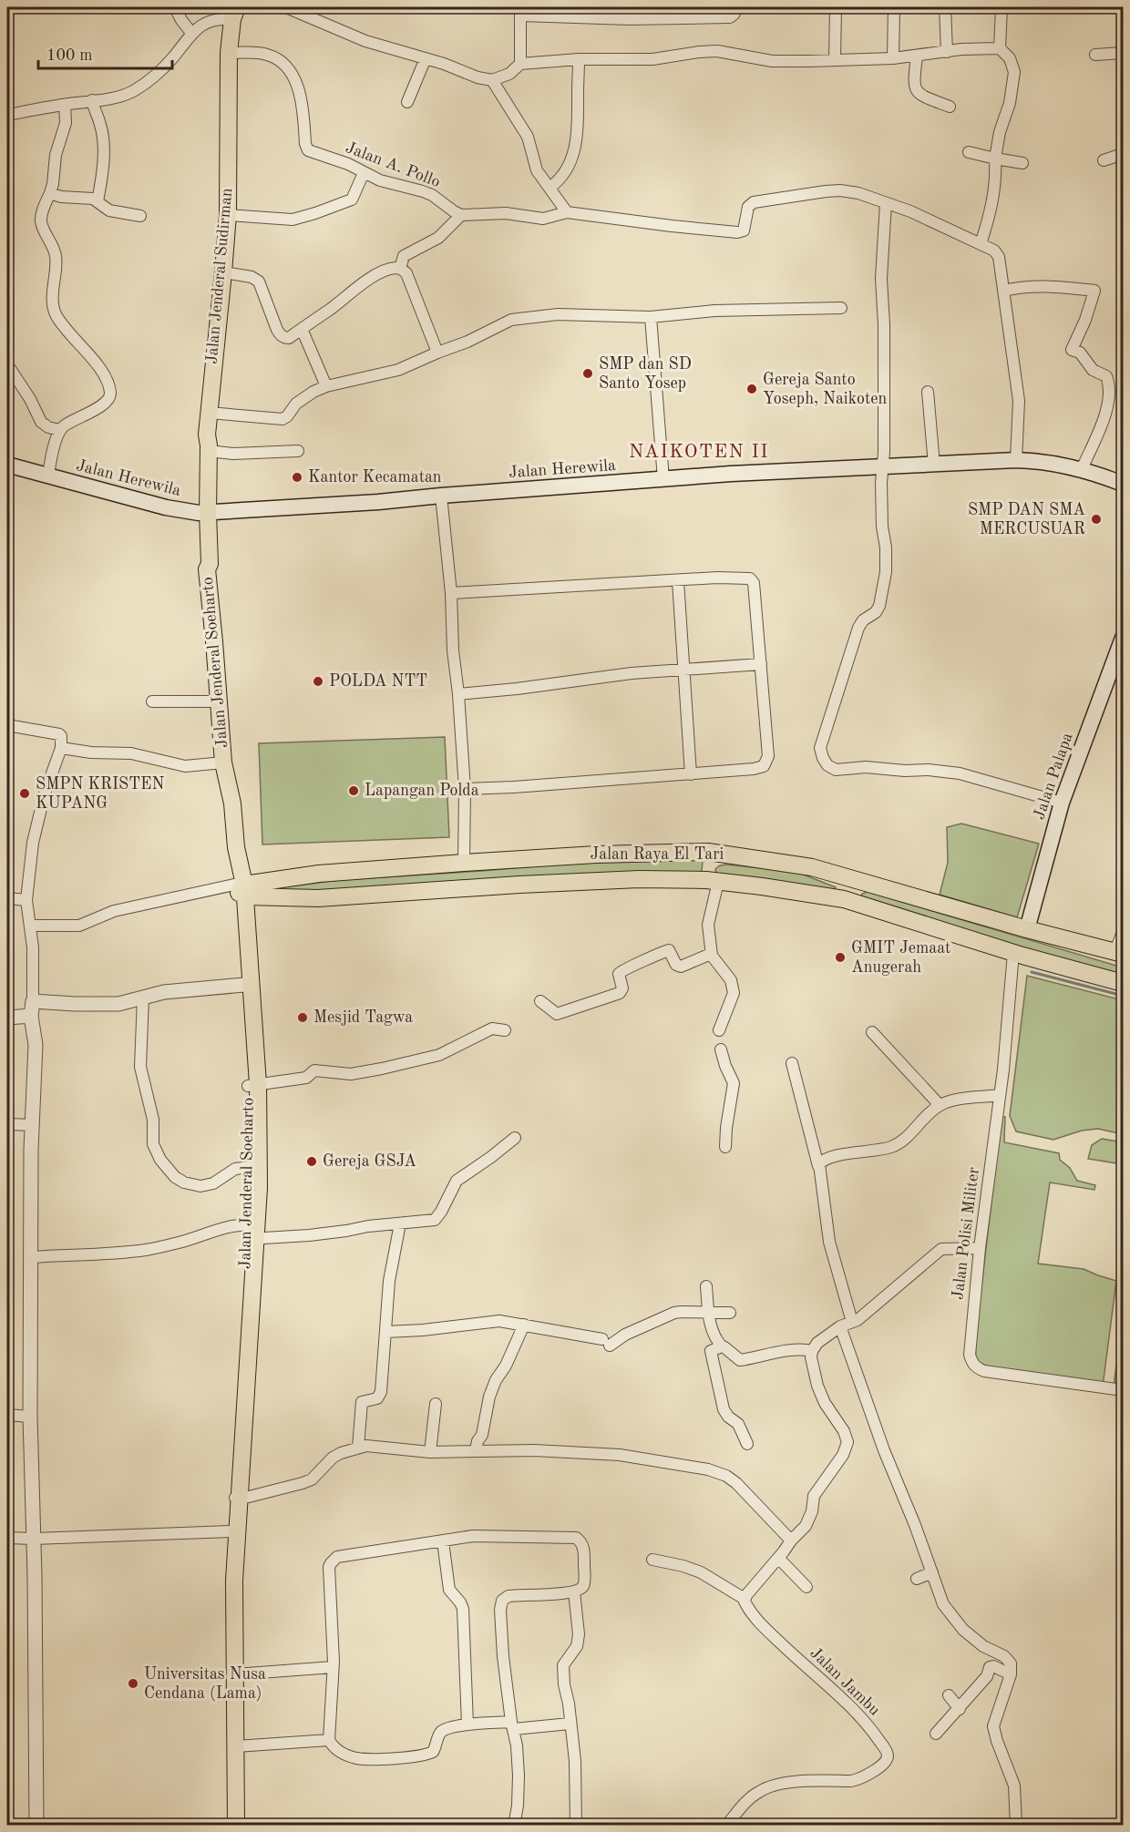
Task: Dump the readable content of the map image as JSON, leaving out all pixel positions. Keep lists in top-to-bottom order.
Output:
{
  "streets": {
    "main road": [
      "Jalan Jenderal Sudirman",
      "Jalan Herewila",
      "Jalan Jenderal Soeharto",
      "Jalan Palapa",
      "Jalan Raya El Tari"
    ],
    "street": ["Jalan A. Pollo", "Jalan Polisi Militer", "Jalan Jambu"]
  },
  "crossings": [
    ["Jalan A. Pollo", "Jalan Jenderal Sudirman"],
    ["Jalan Jenderal Sudirman", "Jalan Herewila"],
    ["Jalan Jenderal Sudirman", "Jalan Jenderal Soeharto"],
    ["Jalan Herewila", "Jalan Jenderal Soeharto"],
    ["Jalan Jenderal Soeharto", "Jalan Raya El Tari"],
    ["Jalan Palapa", "Jalan Raya El Tari"],
    ["Jalan Raya El Tari", "Jalan Polisi Militer"]
  ],
  "districts": ["NAIKOTEN II"],
  "places": [
    "SMP dan SD Santo Yosep",
    "Gereja Santo Yoseph, Naikoten",
    "Kantor Kecamatan",
    "SMP DAN SMA MERCUSUAR",
    "POLDA NTT",
    "Lapangan Polda",
    "SMPN KRISTEN KUPANG",
    "GMIT Jemaat Anugerah",
    "Mesjid Tagwa",
    "Gereja GSJA",
    "Universitas Nusa Cendana (Lama)"
  ],
  "scale_bar": "100 m"
}
